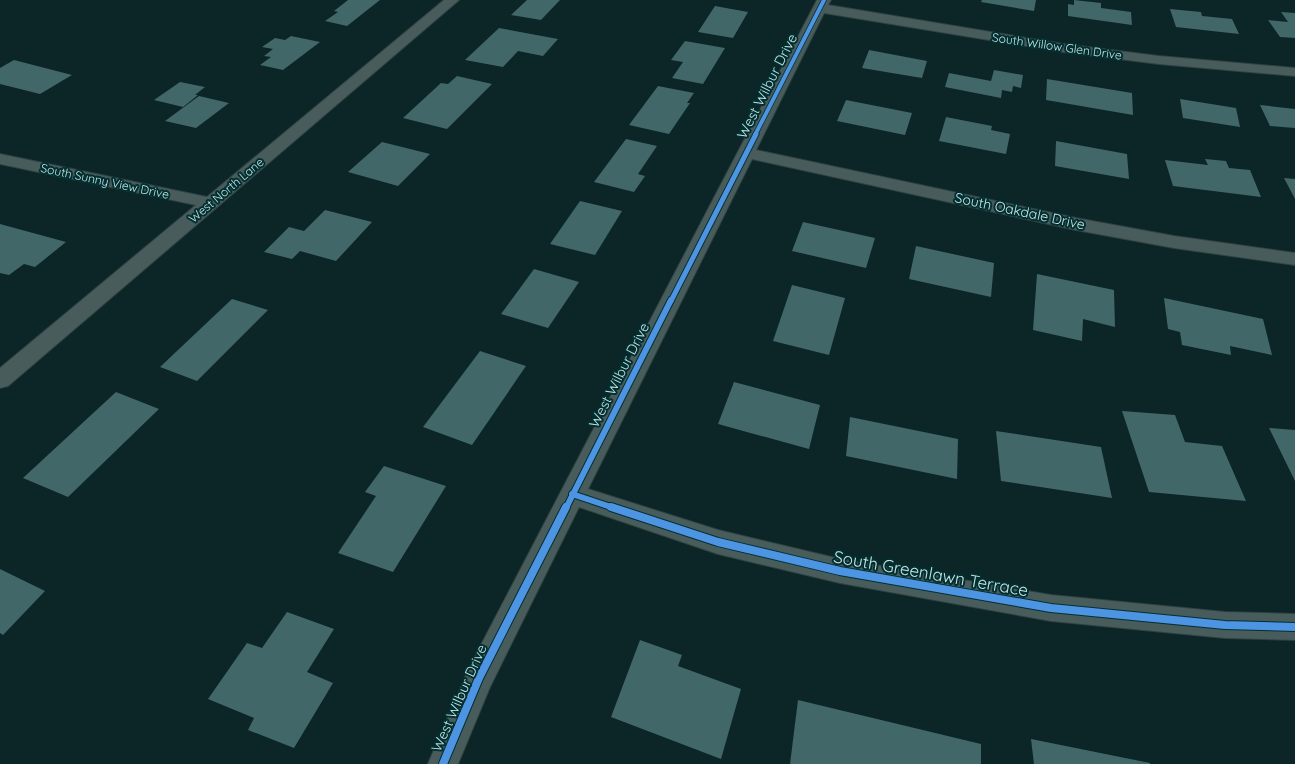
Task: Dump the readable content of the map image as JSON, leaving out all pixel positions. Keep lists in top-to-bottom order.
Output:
{
  "streets": {
    "street": [
      "South Willow Glen Drive",
      "West Wilbur Drive",
      "South Sunny View Drive",
      "West North Lane",
      "South Oakdale Drive",
      "South Greenlawn Terrace"
    ]
  },
  "crossings": [
    ["South Willow Glen Drive", "West Wilbur Drive"],
    ["West Wilbur Drive", "South Oakdale Drive"],
    ["West Wilbur Drive", "South Greenlawn Terrace"],
    ["South Sunny View Drive", "West North Lane"]
  ]
}
